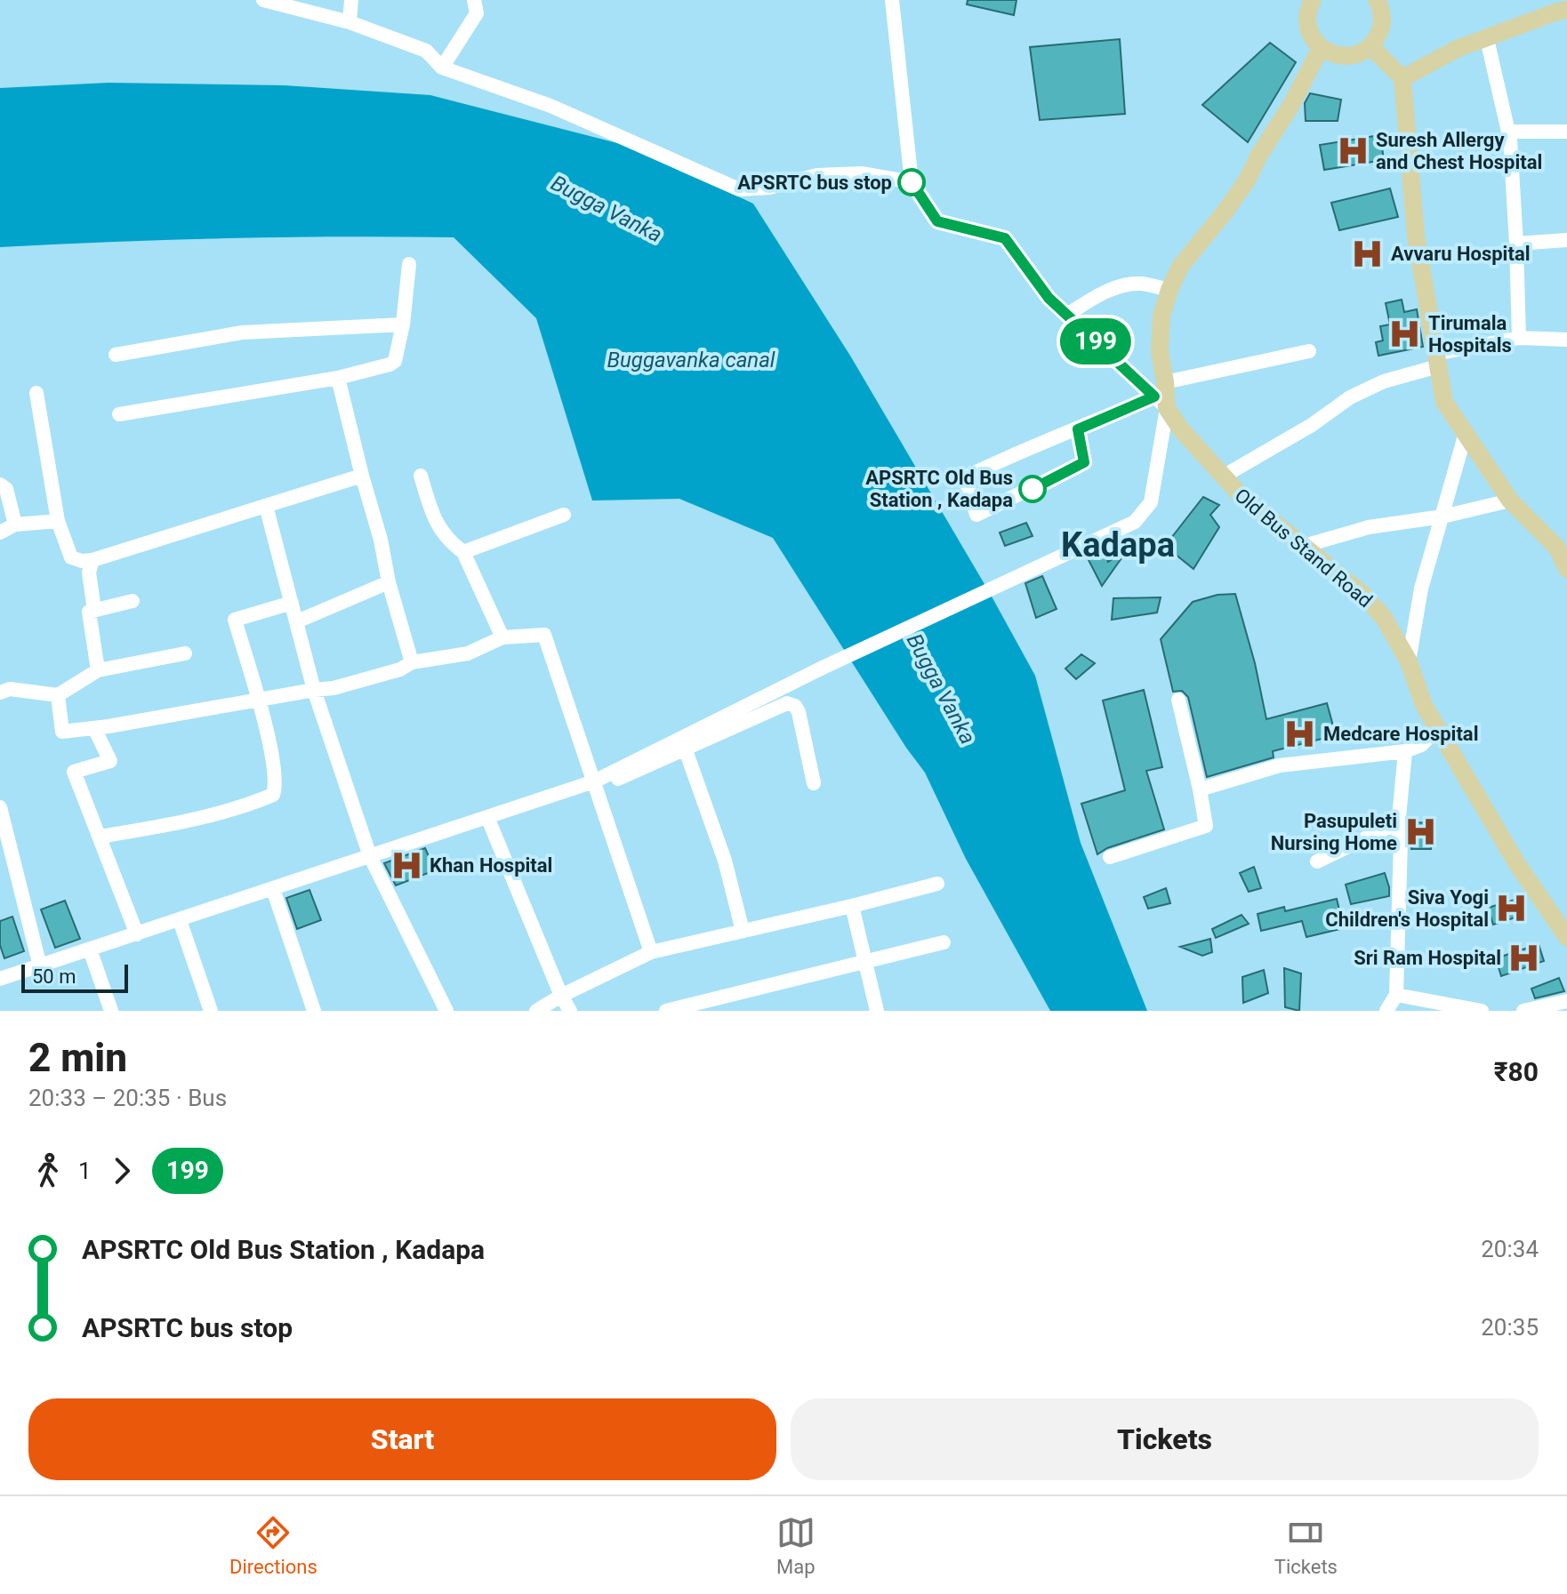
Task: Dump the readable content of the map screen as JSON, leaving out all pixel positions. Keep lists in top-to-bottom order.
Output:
{
  "streets": {
    "main road": ["Old Bus Stand Road"]
  },
  "districts": ["Kadapa"],
  "water": ["Bugga Vanka", "Buggavanka canal"],
  "places": {
    "hospital": [
      "Suresh Allergy and Chest Hospital",
      "Avvaru Hospital",
      "Tirumala Hospitals",
      "Medcare Hospital",
      "Pasupuleti Nursing Home",
      "Khan Hospital",
      "Siva Yogi Children's Hospital",
      "Sri Ram Hospital"
    ],
    "other": ["APSRTC bus stop", "APSRTC Old Bus Station , Kadapa"]
  },
  "lines": ["bus line 199"],
  "scale_bar": "50 m",
  "page": {
    "on_map": "199",
    "scale": "50 m",
    "heading": ["2 min", "20:33 – 20:35 · Bus", "₹80"],
    "legs": ["1", "199"],
    "list": [
      {
        "name": "APSRTC Old Bus Station , Kadapa",
        "value": "20:34"
      },
      {
        "name": "APSRTC bus stop",
        "value": "20:35"
      }
    ],
    "buttons": ["Start", "Tickets"],
    "tabs": ["Directions", "Map", "Tickets"]
  }
}
